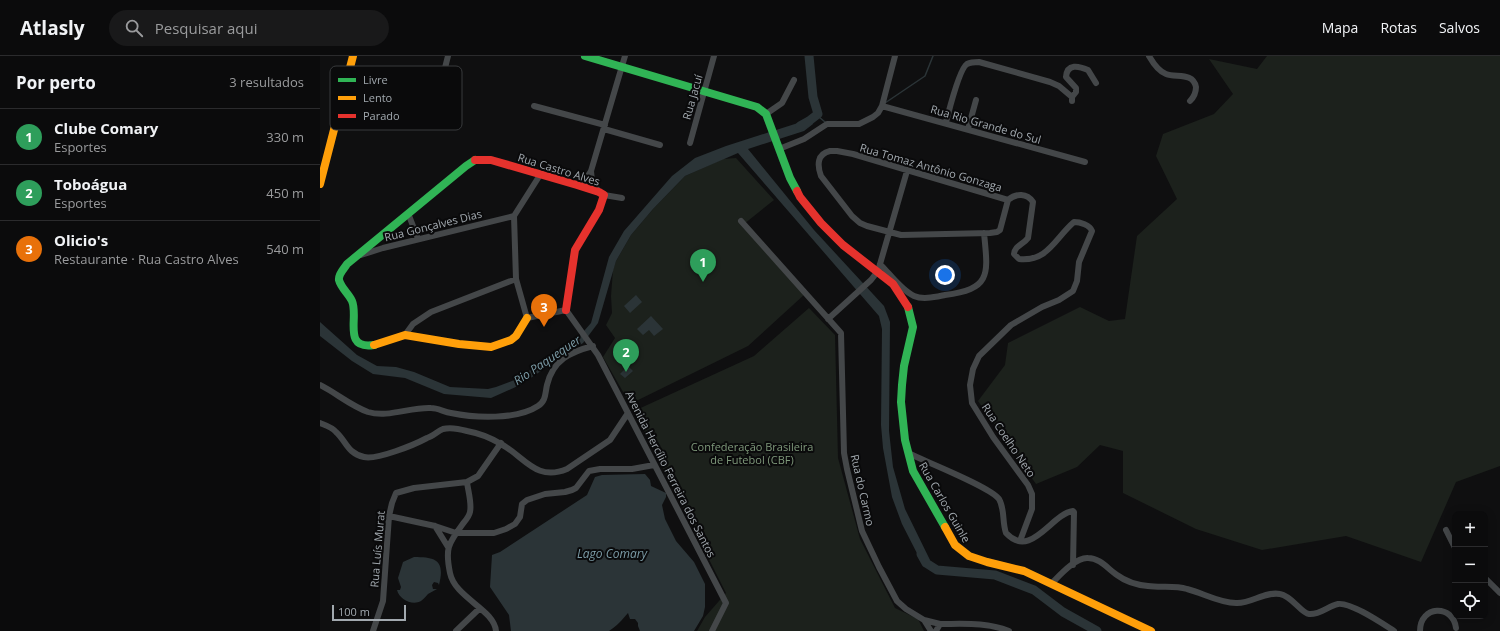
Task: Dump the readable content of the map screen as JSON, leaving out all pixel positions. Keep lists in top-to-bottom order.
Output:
{
  "streets": {
    "street": [
      "Rua Jacuí",
      "Rua Rio Grande do Sul",
      "Rua Tomaz Antônio Gonzaga",
      "Rua Castro Alves",
      "Rua Gonçalves Dias",
      "Rua Coelho Neto",
      "Avenida Hercílio Ferreira dos Santos",
      "Rua do Carmo",
      "Rua Carlos Guinle",
      "Rua Luís Murat"
    ]
  },
  "crossings": [
    ["Rua Tomaz Antônio Gonzaga", "Rua Coelho Neto"],
    ["Rua Castro Alves", "Rua Gonçalves Dias"],
    ["Rua Castro Alves", "Avenida Hercílio Ferreira dos Santos"]
  ],
  "water": ["Rio Paquequer", "Lago Comary"],
  "parks": ["Confederação Brasileira de Futebol (CBF)"],
  "legend": ["Livre", "Lento", "Parado"],
  "scale_bar": "100 m",
  "page": {
    "header": "Atlasly",
    "search": "Pesquisar aqui",
    "nav": ["Mapa", "Rotas", "Salvos"],
    "heading": ["Por perto", "3 resultados"],
    "list": [
      {
        "mark": "1",
        "name": "Clube Comary",
        "note": "Esportes",
        "value": "330 m"
      },
      {
        "mark": "2",
        "name": "Toboágua",
        "note": "Esportes",
        "value": "450 m"
      },
      {
        "mark": "3",
        "name": "Olicio's",
        "note": "Restaurante · Rua Castro Alves",
        "value": "540 m"
      }
    ],
    "pins": ["1", "3", "2"],
    "map_buttons": ["+", "−"],
    "scale": "100 m"
  }
}
